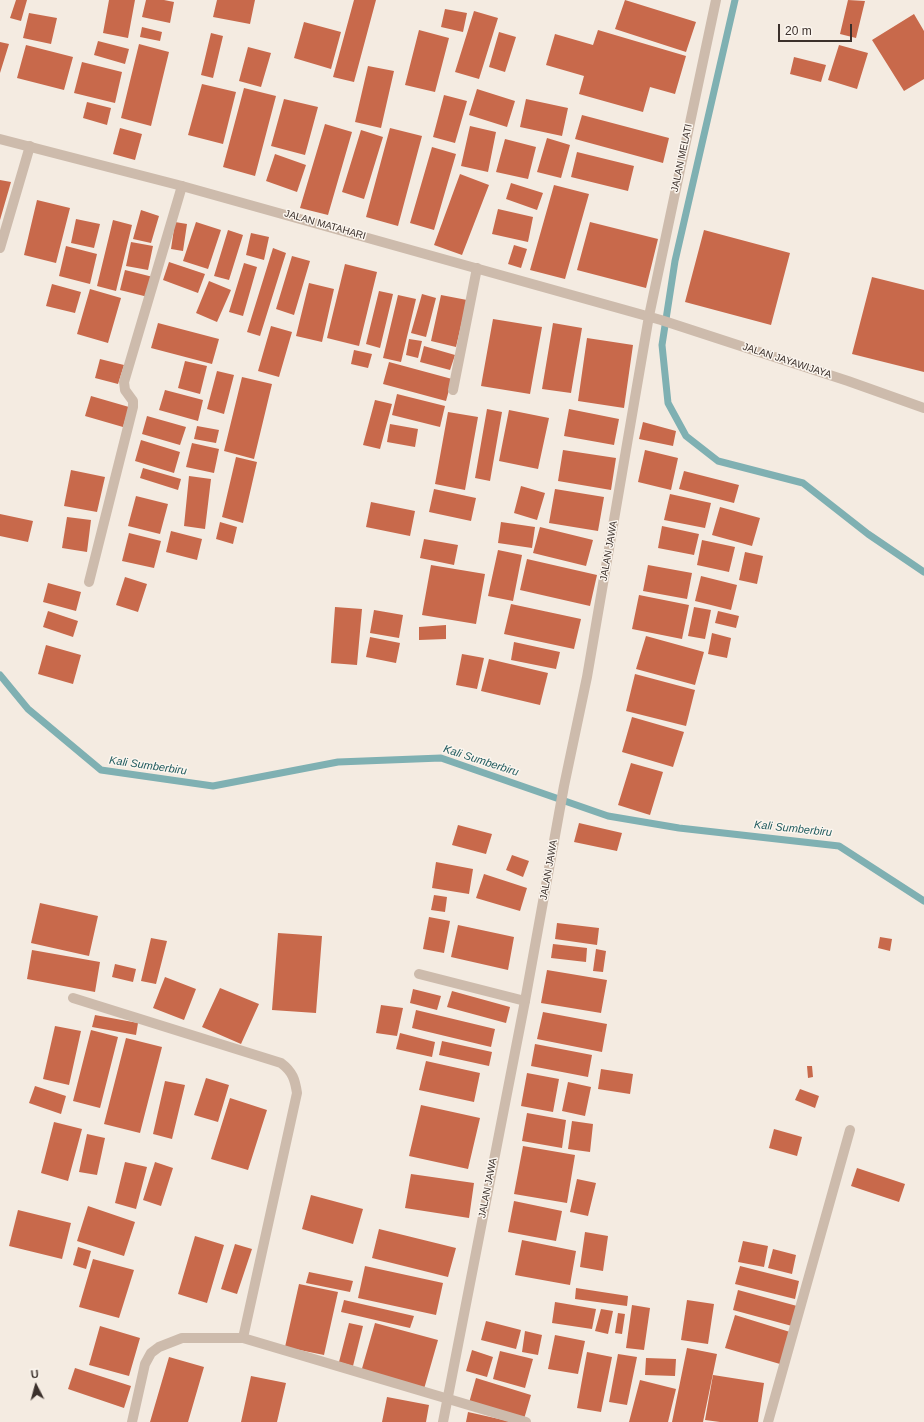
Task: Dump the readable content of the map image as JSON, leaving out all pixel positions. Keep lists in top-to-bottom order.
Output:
{
  "streets": {
    "street": [
      "JALAN MELATI",
      "JALAN MATAHARI",
      "JALAN JAYAWIJAYA",
      "JALAN JAWA"
    ]
  },
  "crossings": [
    ["JALAN MELATI", "JALAN MATAHARI"],
    ["JALAN MELATI", "JALAN JAYAWIJAYA"],
    ["JALAN MELATI", "JALAN JAWA"],
    ["JALAN MATAHARI", "JALAN JAYAWIJAYA"],
    ["JALAN MATAHARI", "JALAN JAWA"],
    ["JALAN JAYAWIJAYA", "JALAN JAWA"]
  ],
  "water": ["Kali Sumberbiru"],
  "scale_bar": "20 m",
  "north": "top"
}
